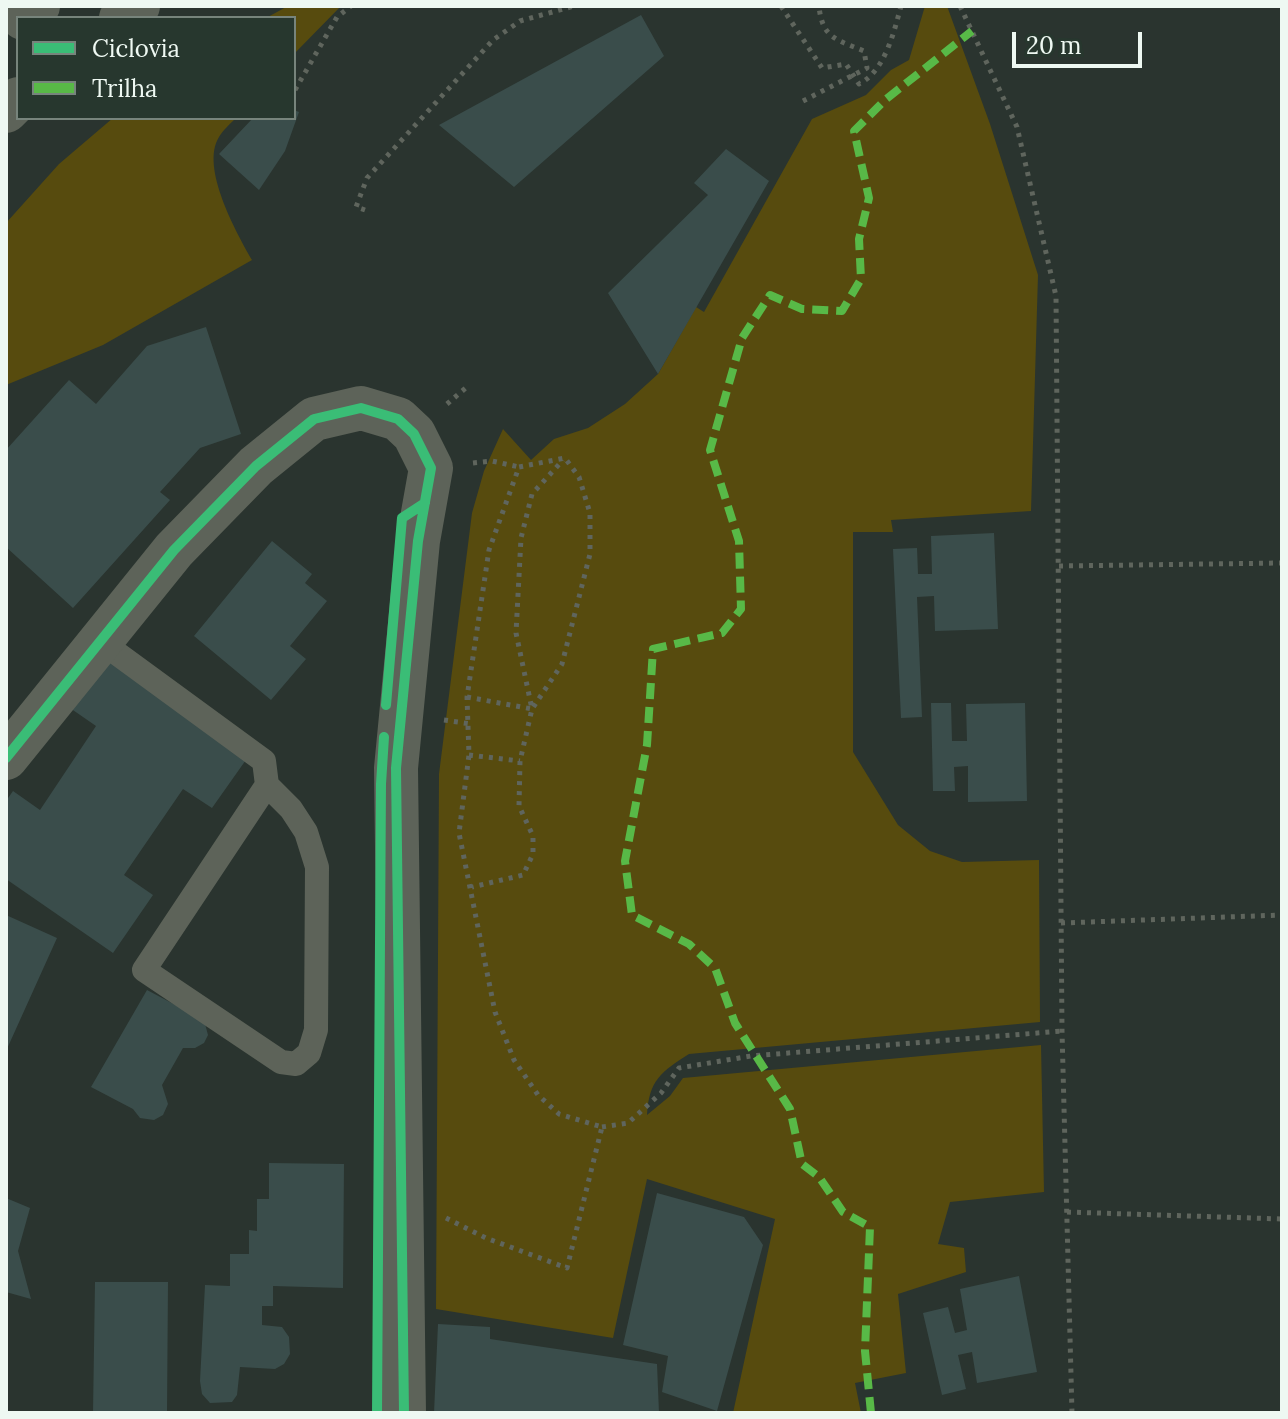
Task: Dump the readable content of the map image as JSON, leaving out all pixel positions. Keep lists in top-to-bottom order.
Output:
{
  "legend": ["Ciclovia", "Trilha"],
  "scale_bar": "20 m"
}
